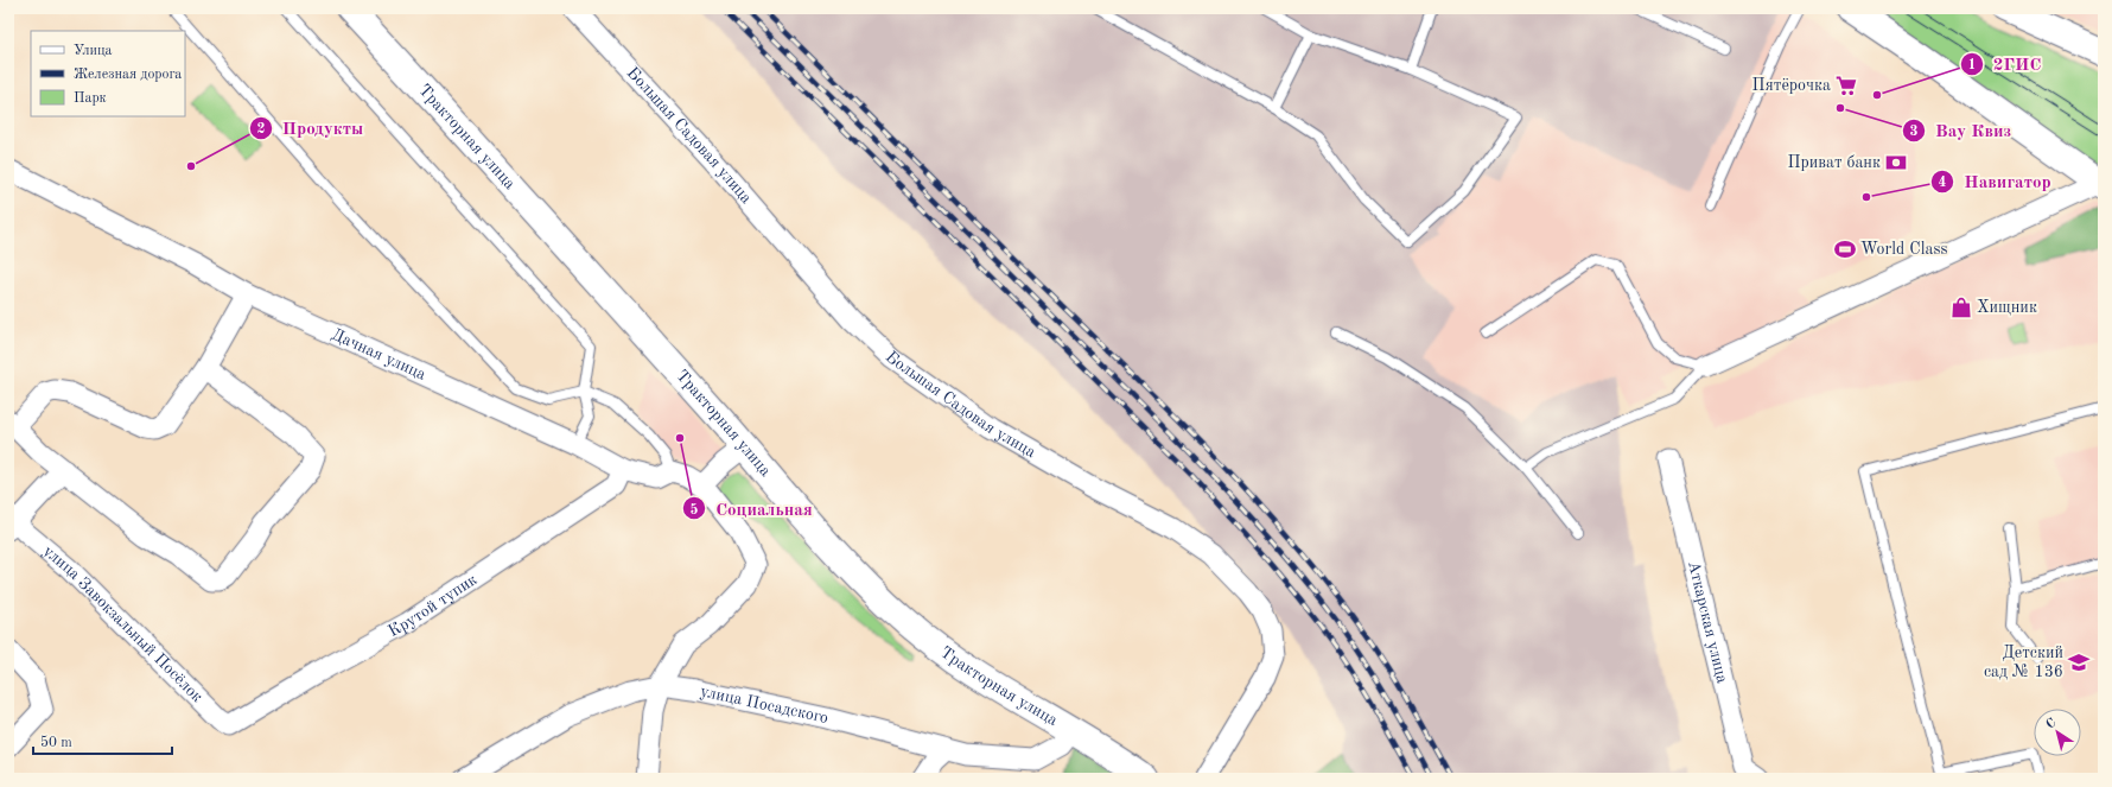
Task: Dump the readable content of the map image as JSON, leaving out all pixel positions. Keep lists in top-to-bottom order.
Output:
{
  "streets": {
    "main road": ["Тракторная улица"],
    "street": [
      "Большая Садовая улица",
      "Дачная улица",
      "Крутой тупик",
      "Аткарская улица",
      "улица Завокзальный Посёлок",
      "улица Посадского"
    ]
  },
  "crossings": [
    ["Тракторная улица", "улица Посадского"],
    ["Дачная улица", "Крутой тупик"],
    ["Крутой тупик", "улица Завокзальный Посёлок"]
  ],
  "places": {
    "supermarket": ["Пятёрочка"],
    "other": [
      "2ГИС",
      "Вау Квиз",
      "Продукты",
      "Навигатор",
      "Социальная"
    ],
    "bank": ["Приват банк"],
    "sports": ["World Class"],
    "shop": ["Хищник"],
    "school or university": ["Детский сад № 136"]
  },
  "legend": ["Улица", "Железная дорога", "Парк"],
  "scale_bar": "50 m",
  "north": "top left"
}
